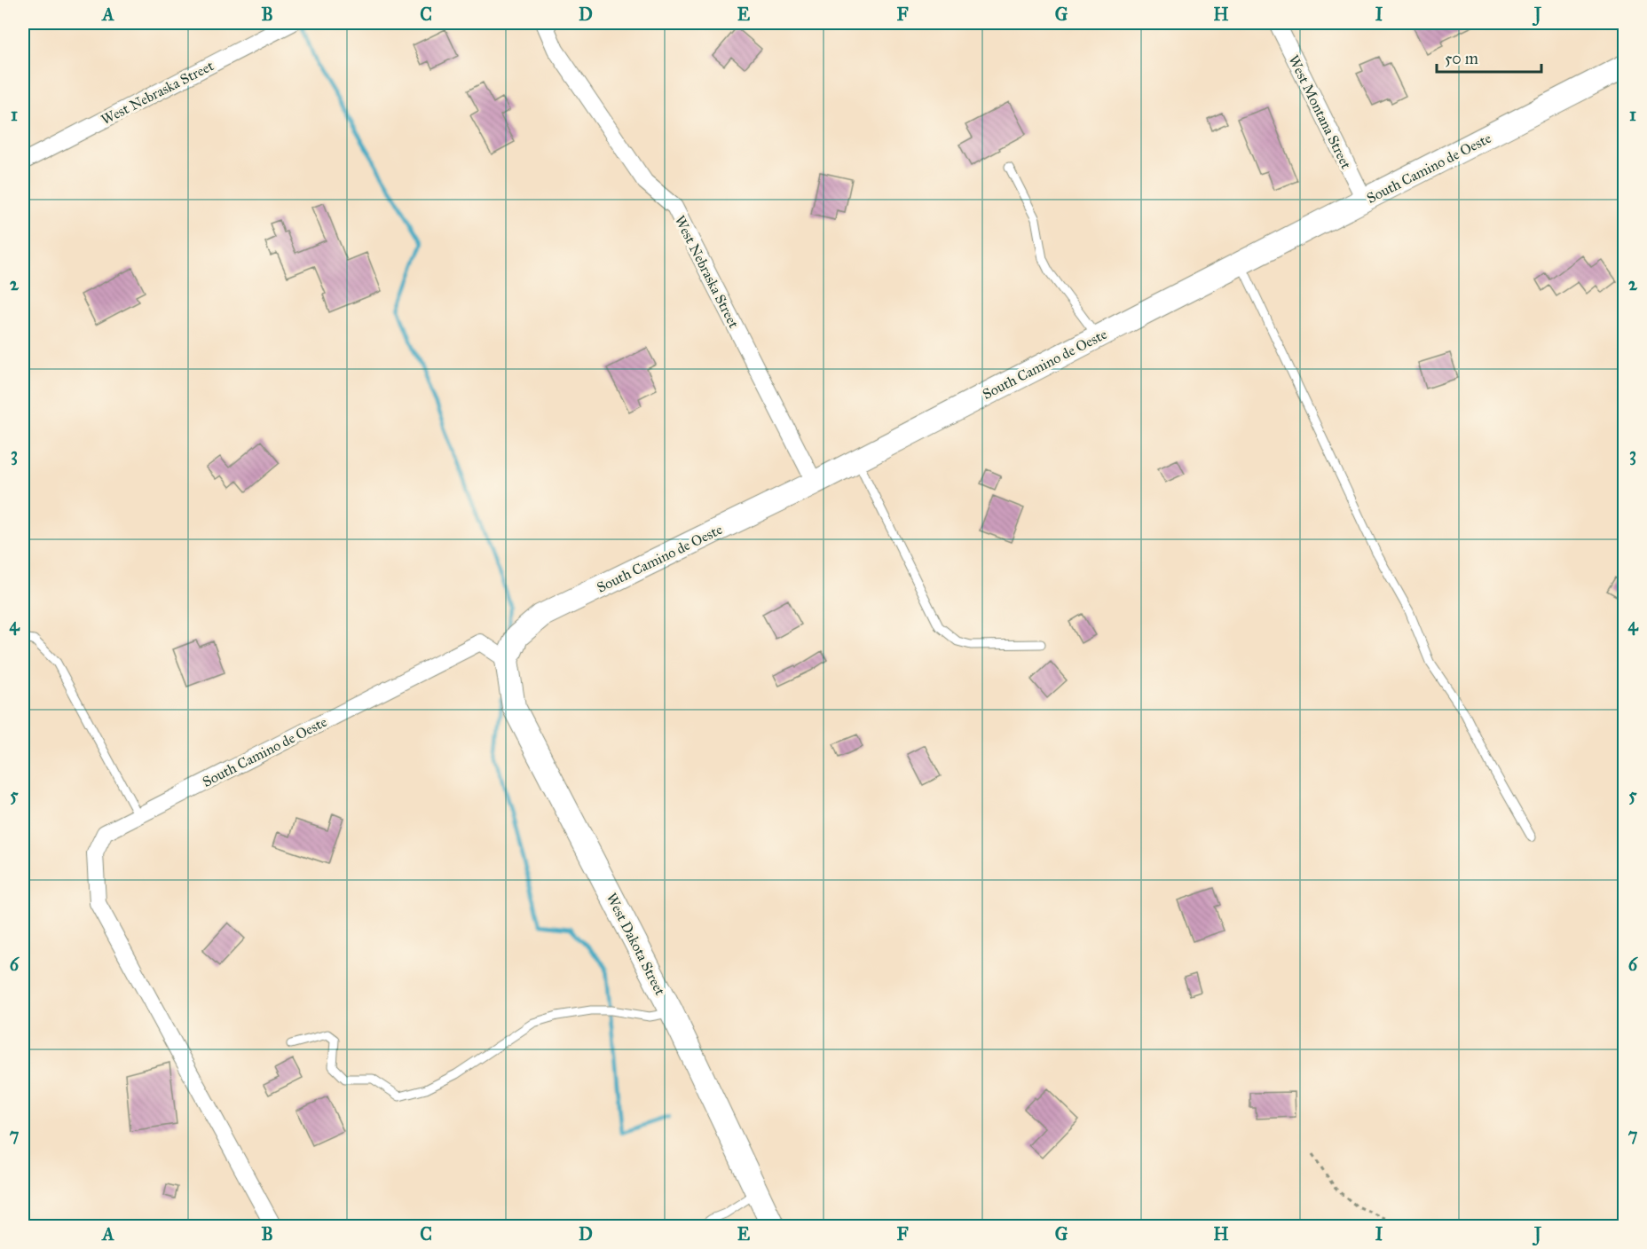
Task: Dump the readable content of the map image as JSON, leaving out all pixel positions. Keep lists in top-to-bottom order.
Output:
{
  "streets": {
    "street": [
      "West Nebraska Street",
      "West Montana Street",
      "South Camino de Oeste",
      "West Dakota Street"
    ]
  },
  "crossings": [
    ["West Nebraska Street", "South Camino de Oeste"],
    ["West Montana Street", "South Camino de Oeste"],
    ["South Camino de Oeste", "West Dakota Street"]
  ],
  "scale_bar": "50 m",
  "grid": {
    "columns": [
      "A",
      "B",
      "C",
      "D",
      "E",
      "F",
      "G",
      "H",
      "I",
      "J"
    ],
    "rows": [
      "1",
      "2",
      "3",
      "4",
      "5",
      "6",
      "7"
    ]
  }
}
